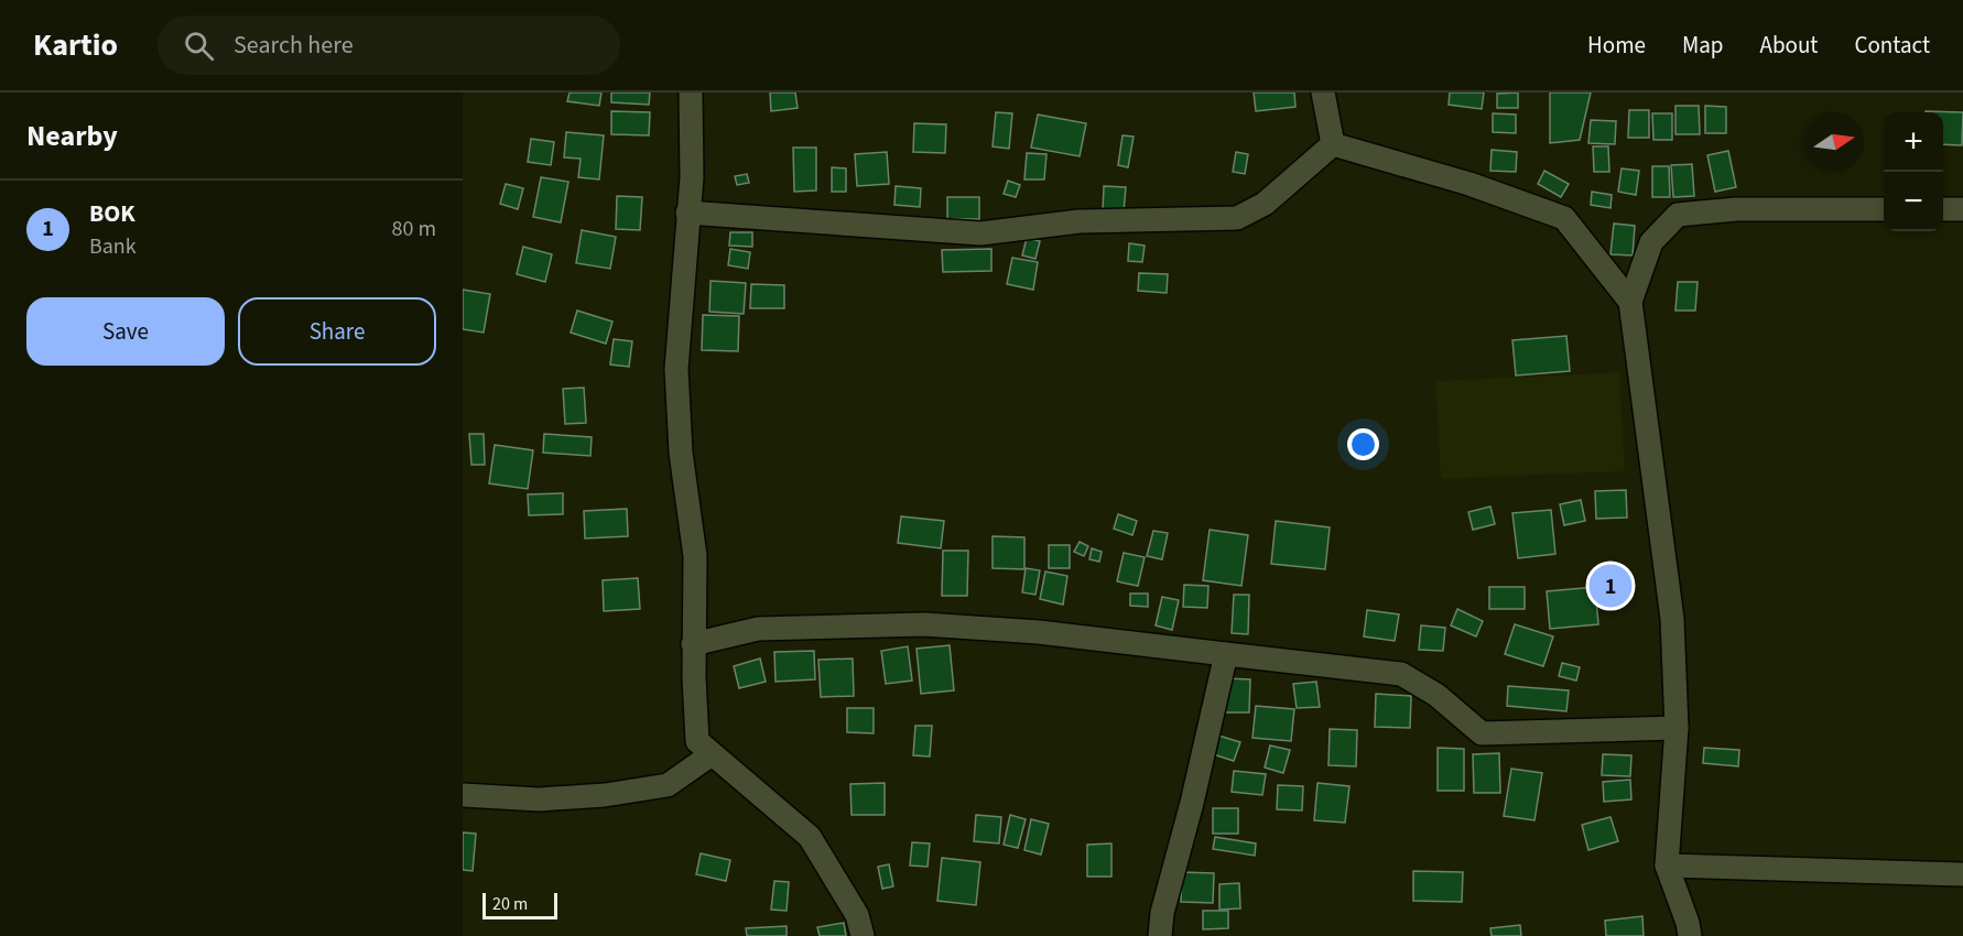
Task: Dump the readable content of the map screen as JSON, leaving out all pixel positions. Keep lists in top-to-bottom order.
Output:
{
  "scale_bar": "20 m",
  "north": "right",
  "page": {
    "header": "Kartio",
    "search": "Search here",
    "nav": [
      "Home",
      "Map",
      "About",
      "Contact"
    ],
    "heading": "Nearby",
    "map_buttons": ["+", "−"],
    "list": [
      {
        "mark": "1",
        "name": "BOK",
        "note": "Bank",
        "value": "80 m"
      }
    ],
    "buttons": ["Save", "Share"],
    "pins": "1",
    "scale": "20 m"
  }
}
